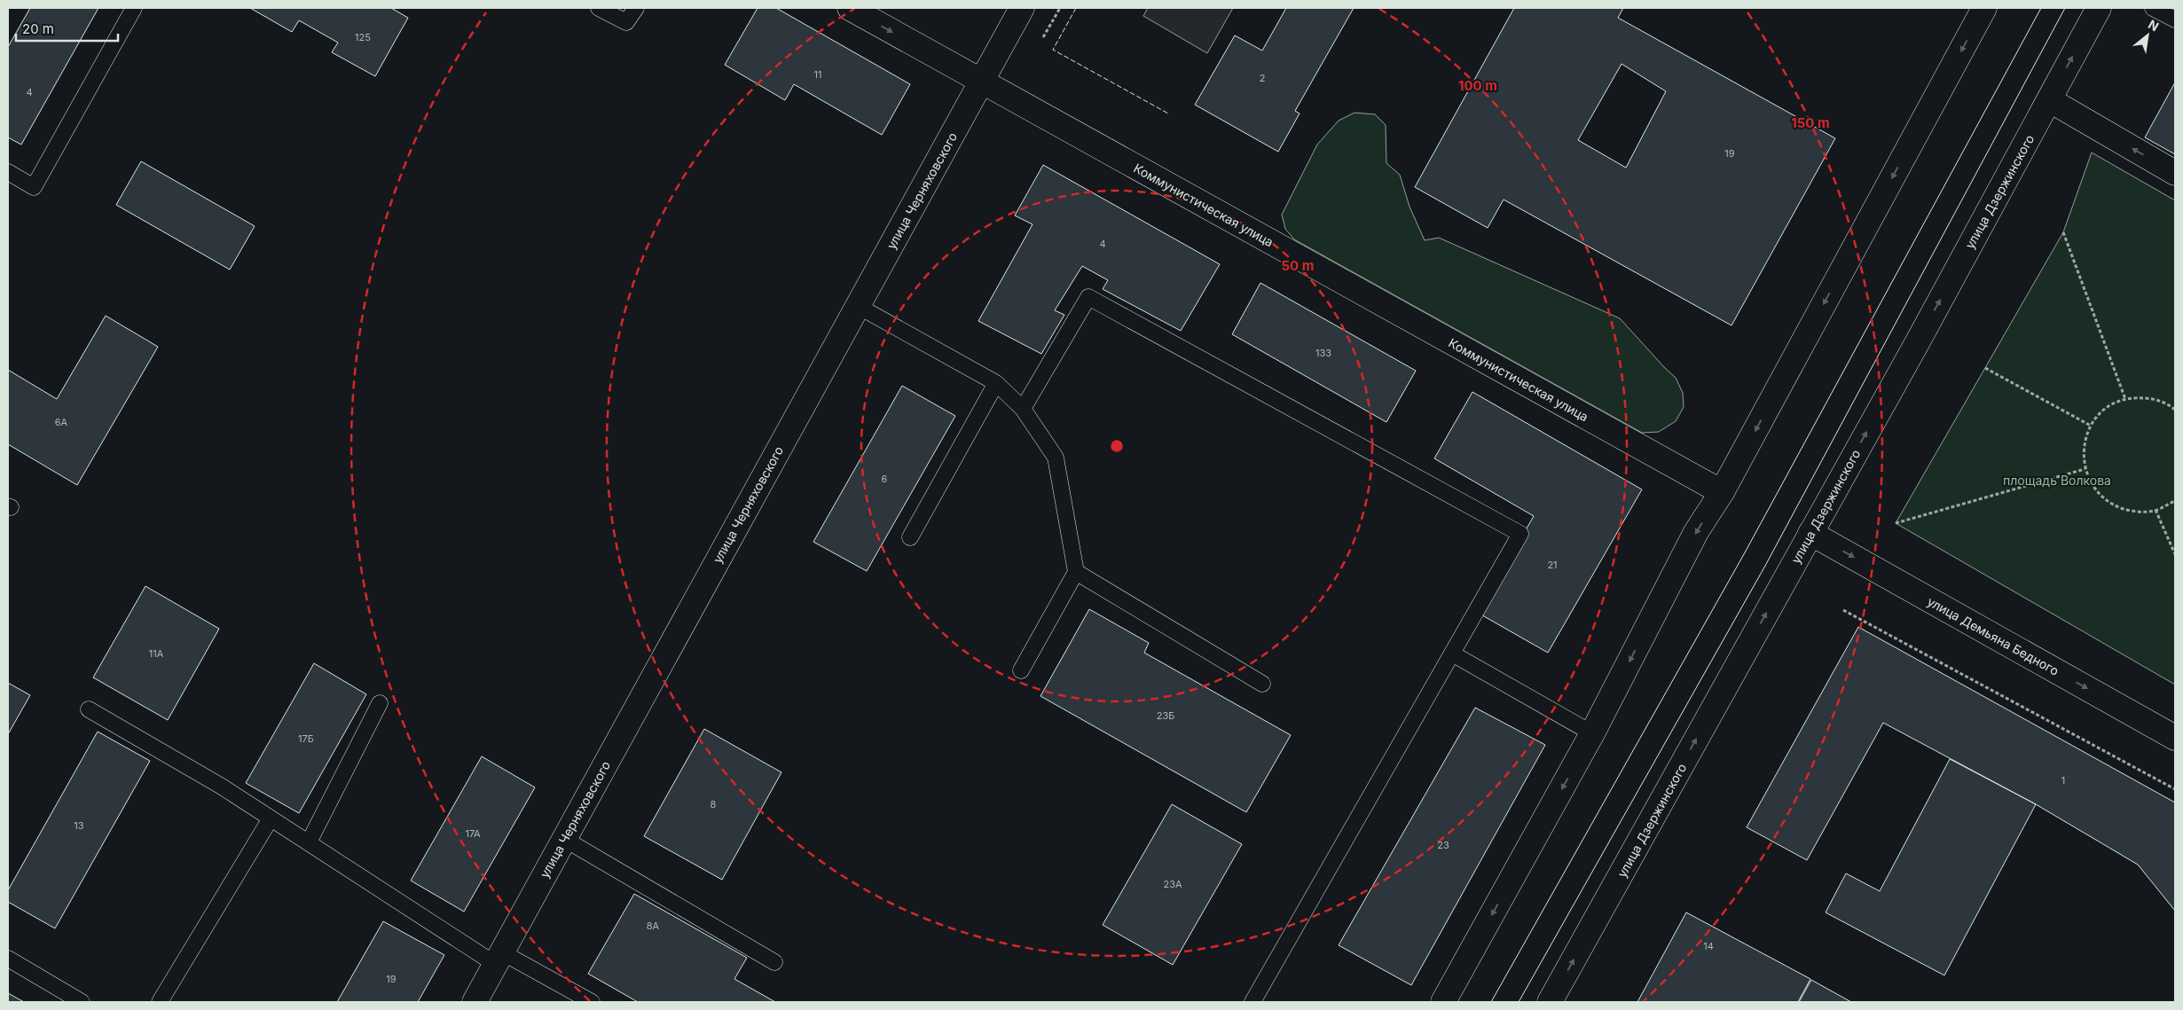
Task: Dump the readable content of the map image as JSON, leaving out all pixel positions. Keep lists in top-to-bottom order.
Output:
{
  "streets": {
    "street": [
      "улица Черняховского",
      "улица Дзержинского",
      "Коммунистическая улица",
      "улица Демьяна Бедного"
    ]
  },
  "crossings": [
    ["улица Черняховского", "Коммунистическая улица"],
    ["улица Дзержинского", "улица Демьяна Бедного"]
  ],
  "one_way": ["улица Демьяна Бедного"],
  "parks": ["площадь Волкова"],
  "house_numbers": [
    "125",
    "11",
    "2",
    "4",
    "19",
    "4",
    "133",
    "6А",
    "6",
    "21",
    "11А",
    "23Б",
    "17Б",
    "1",
    "8",
    "13",
    "17А",
    "23",
    "23А",
    "8А",
    "14",
    "19"
  ],
  "scale_bar": "20 m",
  "north": "top right",
  "rings": ["100 m", "150 m", "50 m"]
}
